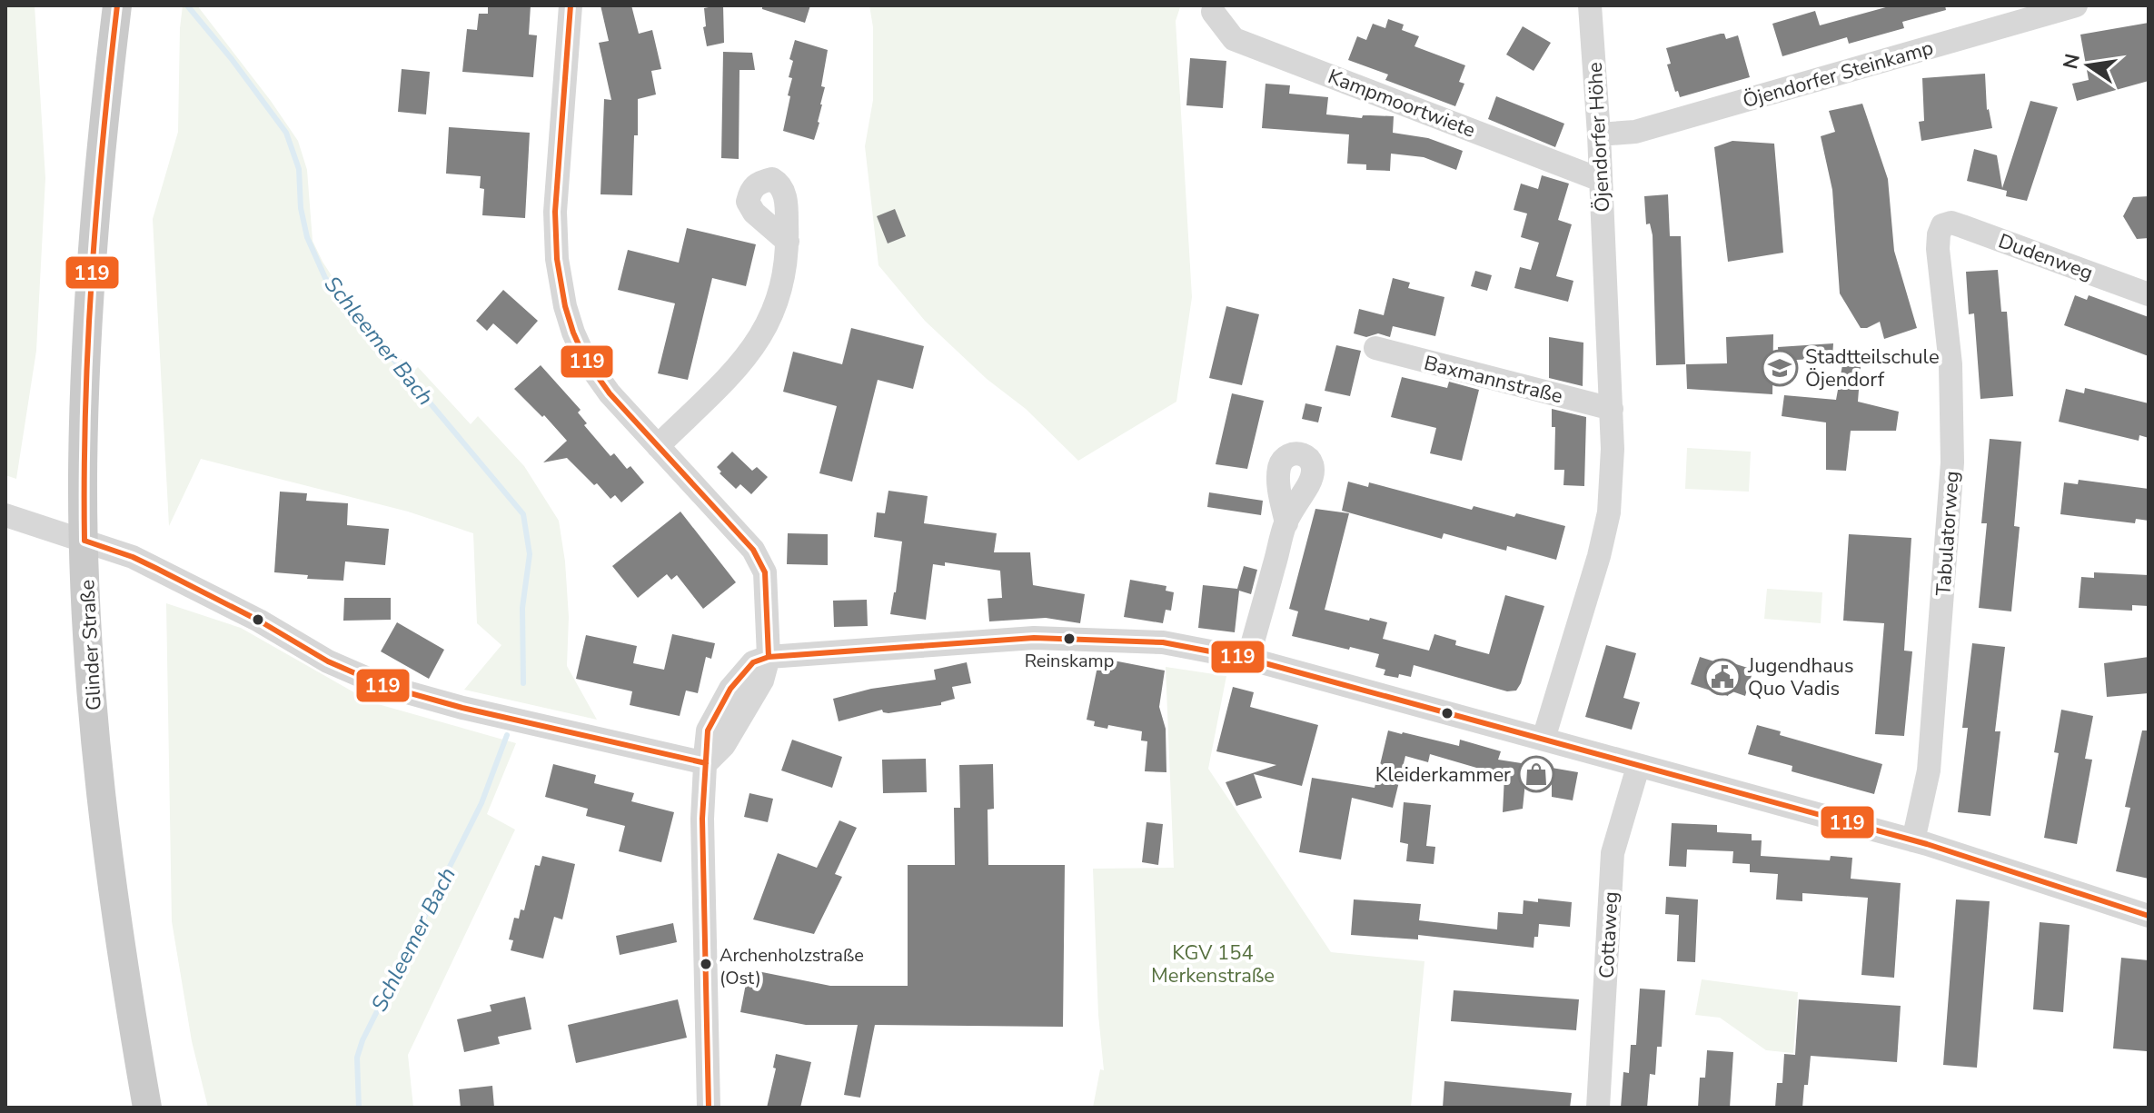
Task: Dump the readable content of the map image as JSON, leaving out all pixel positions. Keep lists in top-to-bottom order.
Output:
{
  "streets": {
    "main road": ["Glinder Straße"],
    "street": [
      "Öjendorfer Steinkamp",
      "Kampmoortwiete",
      "Öjendorfer Höhe",
      "Dudenweg",
      "Baxmannstraße",
      "Tabulatorweg",
      "Cottaweg"
    ]
  },
  "crossings": [
    ["Öjendorfer Steinkamp", "Öjendorfer Höhe"],
    ["Kampmoortwiete", "Öjendorfer Höhe"],
    ["Öjendorfer Höhe", "Baxmannstraße"],
    ["Dudenweg", "Tabulatorweg"]
  ],
  "water": ["Schleemer Bach"],
  "parks": ["KGV 154 Merkenstraße"],
  "places": {
    "school or university": ["Stadtteilschule Öjendorf"],
    "other": ["Reinskamp", "Archenholzstraße (Ost)"],
    "public building": ["Jugendhaus Quo Vadis"],
    "shop": ["Kleiderkammer"]
  },
  "lines": ["transit line 119"],
  "north": "left"
}
